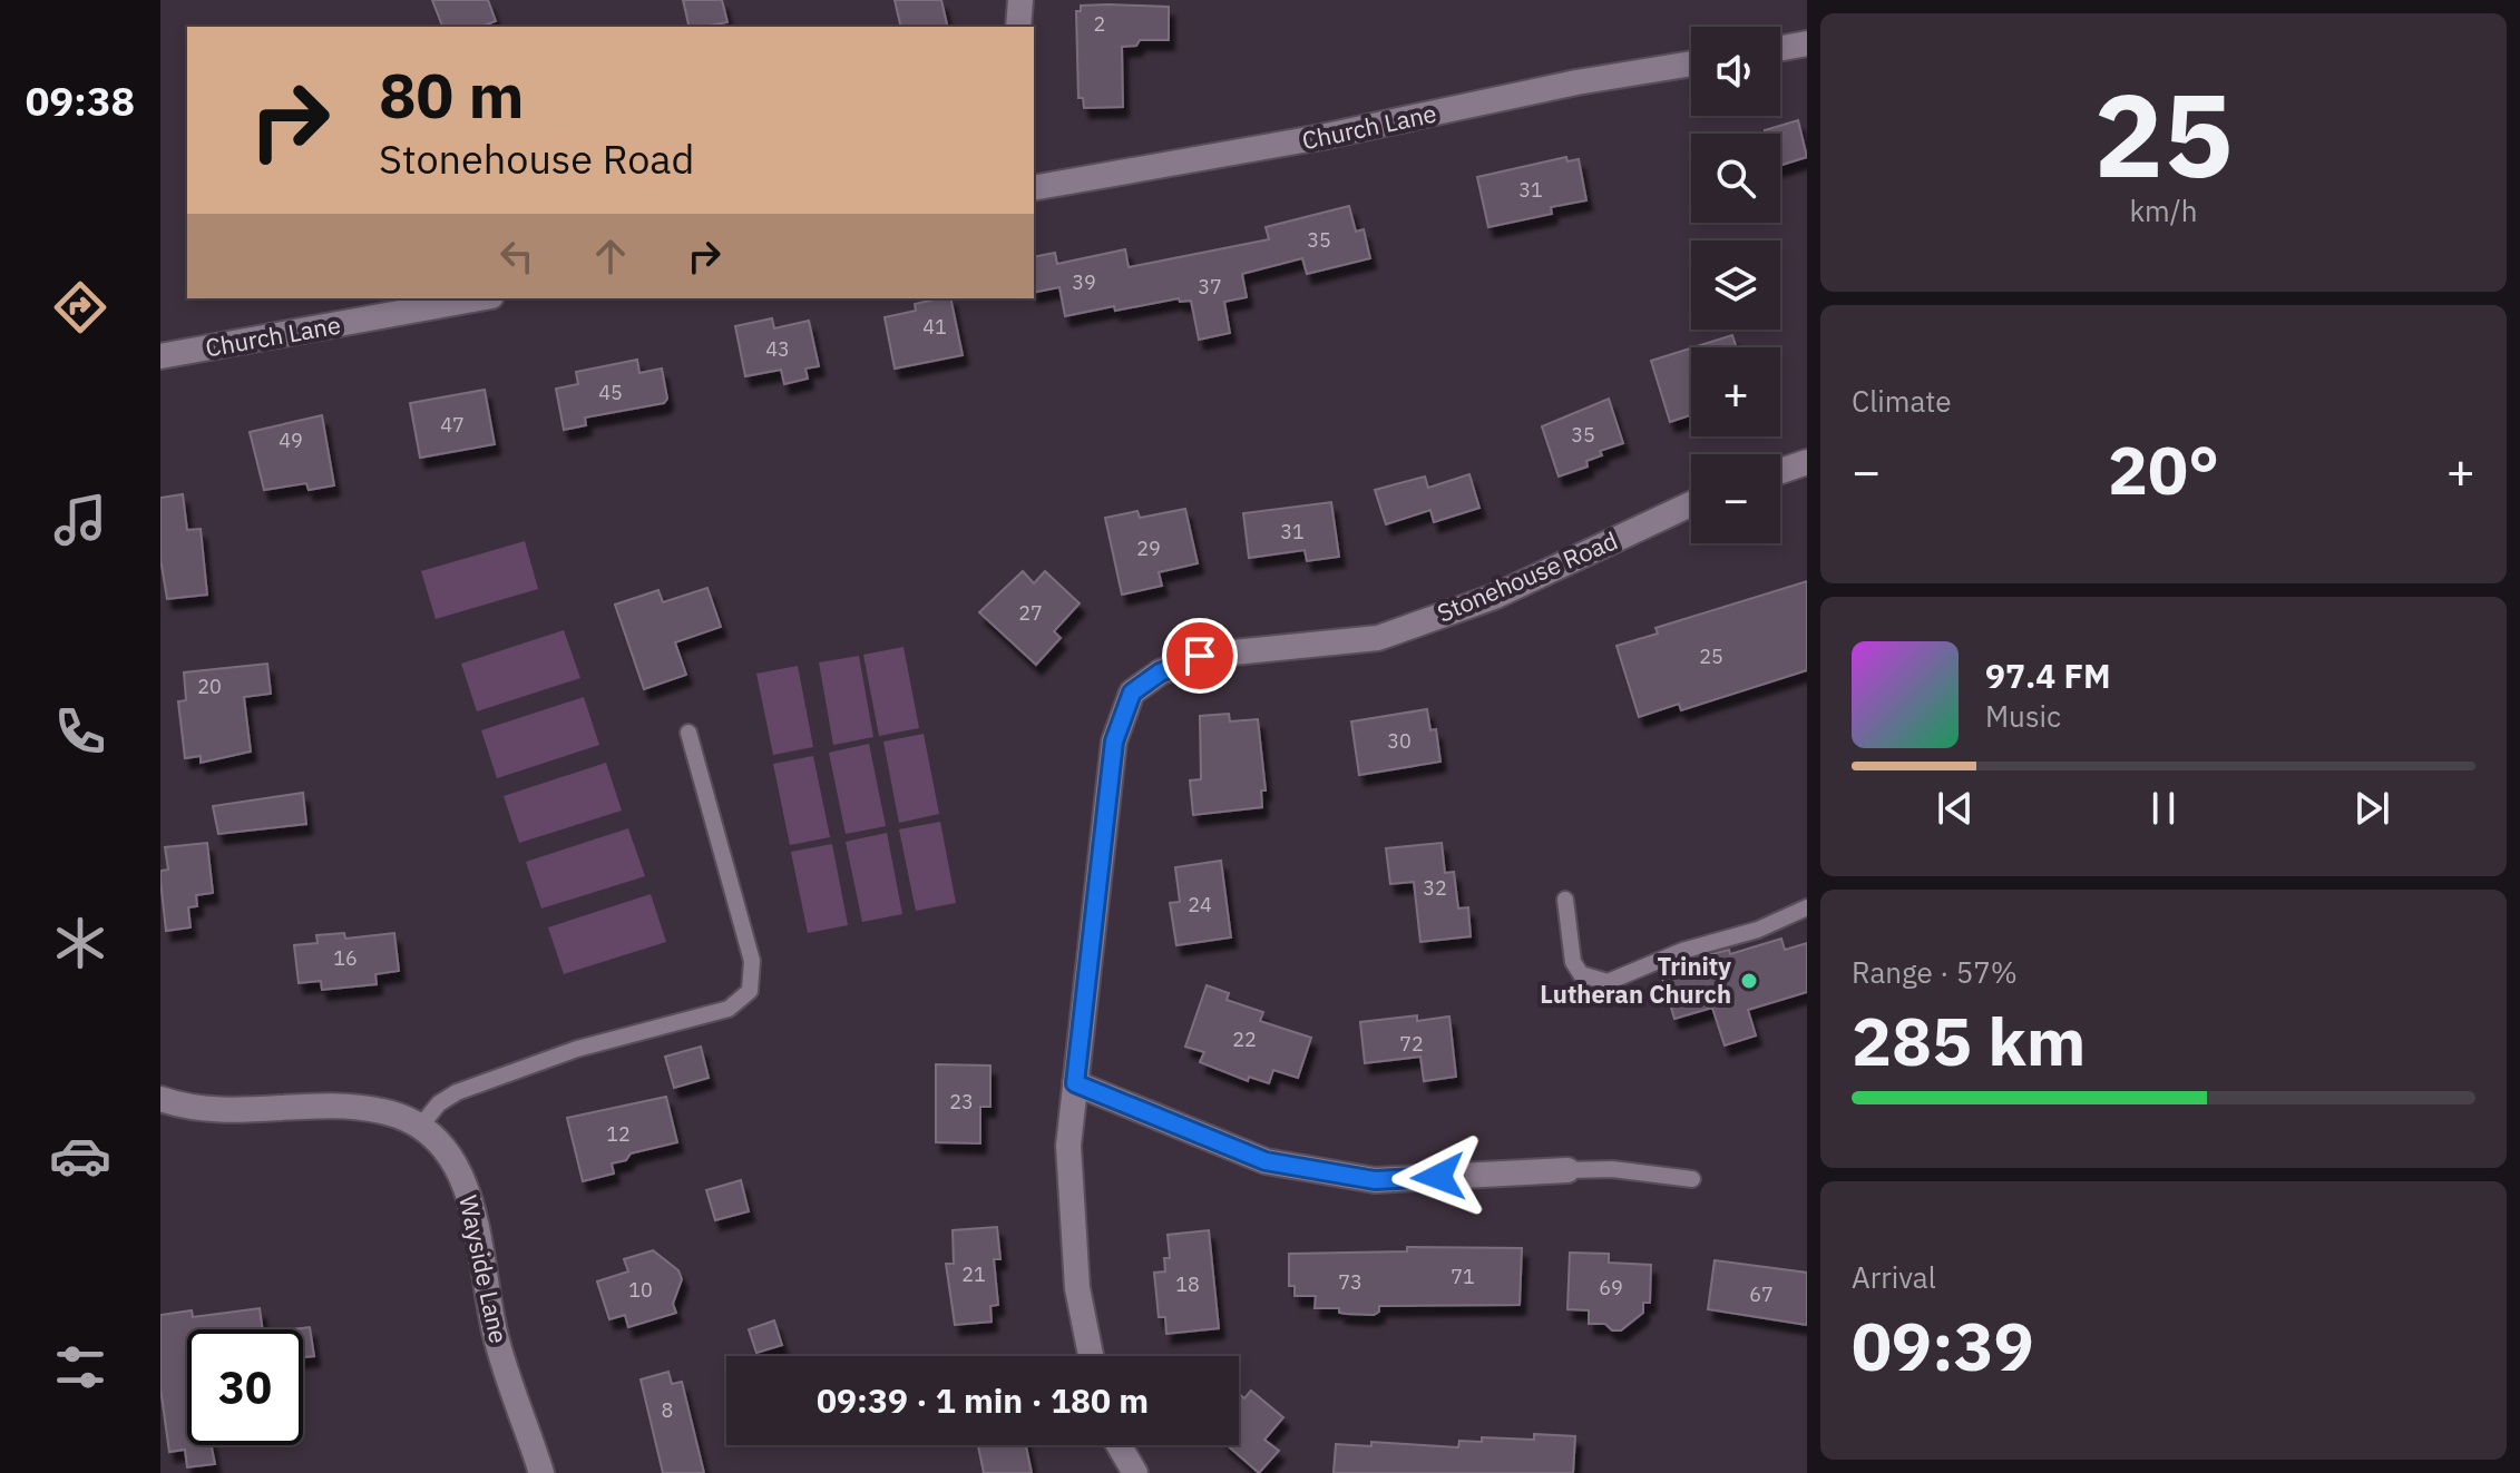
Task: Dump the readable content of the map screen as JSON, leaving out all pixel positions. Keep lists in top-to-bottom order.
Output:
{
  "streets": {
    "street": ["Church Lane", "Stonehouse Road", "Wayside Lane"]
  },
  "places": ["Trinity Lutheran Church"],
  "house_numbers": [
    "2",
    "31",
    "35",
    "39",
    "37",
    "41",
    "43",
    "45",
    "47",
    "35",
    "49",
    "31",
    "29",
    "27",
    "25",
    "20",
    "30",
    "32",
    "24",
    "16",
    "22",
    "72",
    "23",
    "12",
    "21",
    "71",
    "73",
    "18",
    "69",
    "10",
    "67",
    "8"
  ],
  "page": {
    "tabs": "09:38",
    "tile": [
      ["25", "km/h"],
      "Climate",
      ["Range · 57%", "285 km"],
      ["Arrival", "09:39"]
    ],
    "map_buttons": ["+", "−"],
    "turn": ["80 m", "Stonehouse Road"],
    "heat": ["−", "20°", "+"],
    "song": ["97.4 FM", "Music"],
    "limit": "30",
    "trip": "09:39 · 1 min · 180 m"
  }
}
